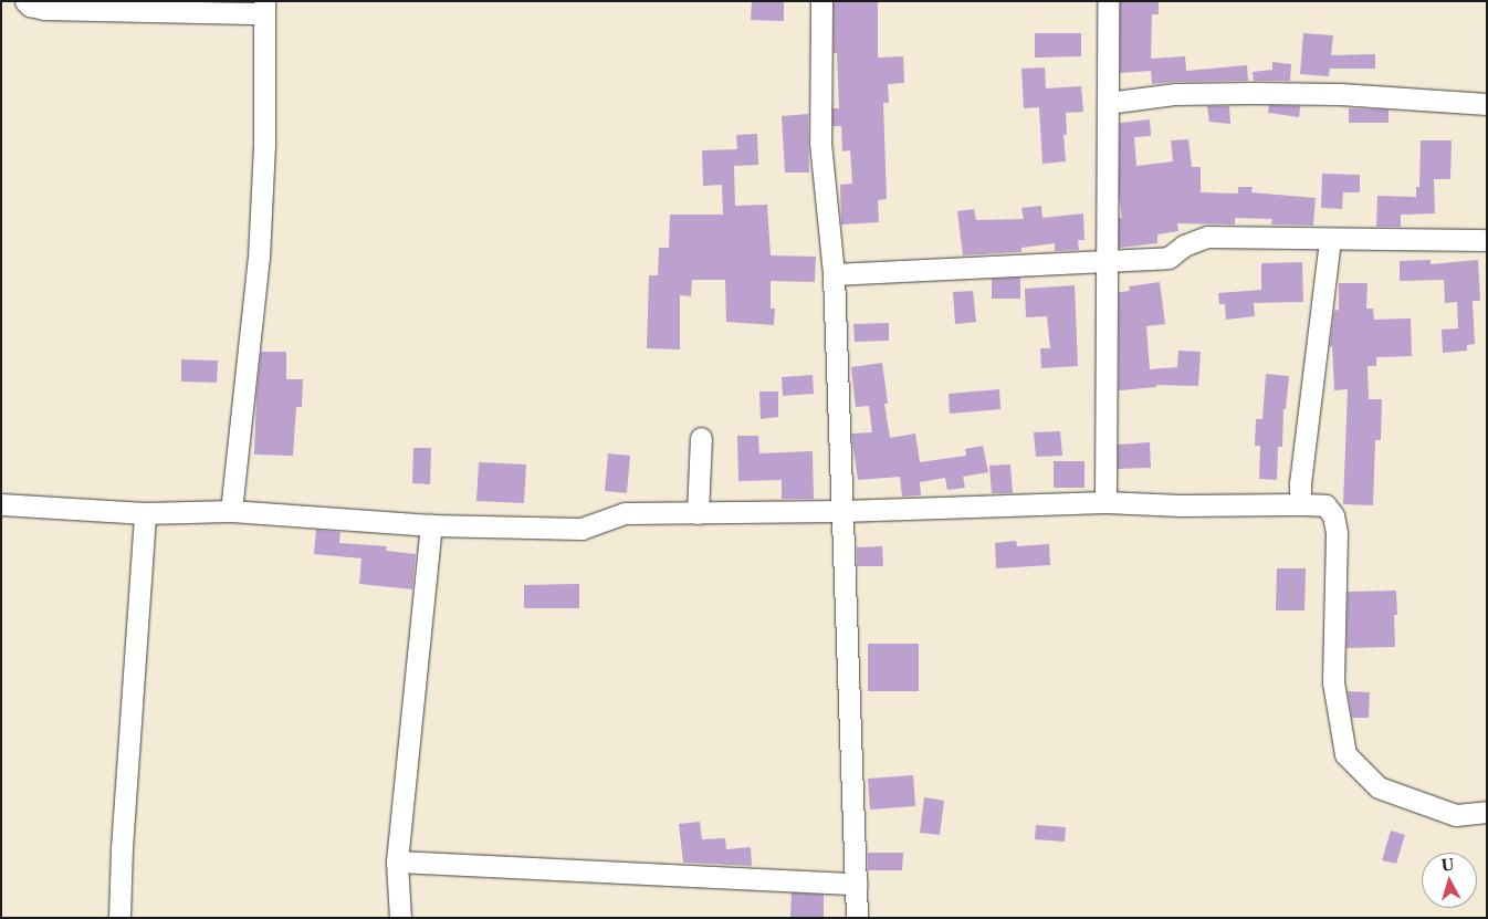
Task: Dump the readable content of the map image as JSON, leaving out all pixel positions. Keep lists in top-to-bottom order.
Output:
{
  "north": "top"
}
